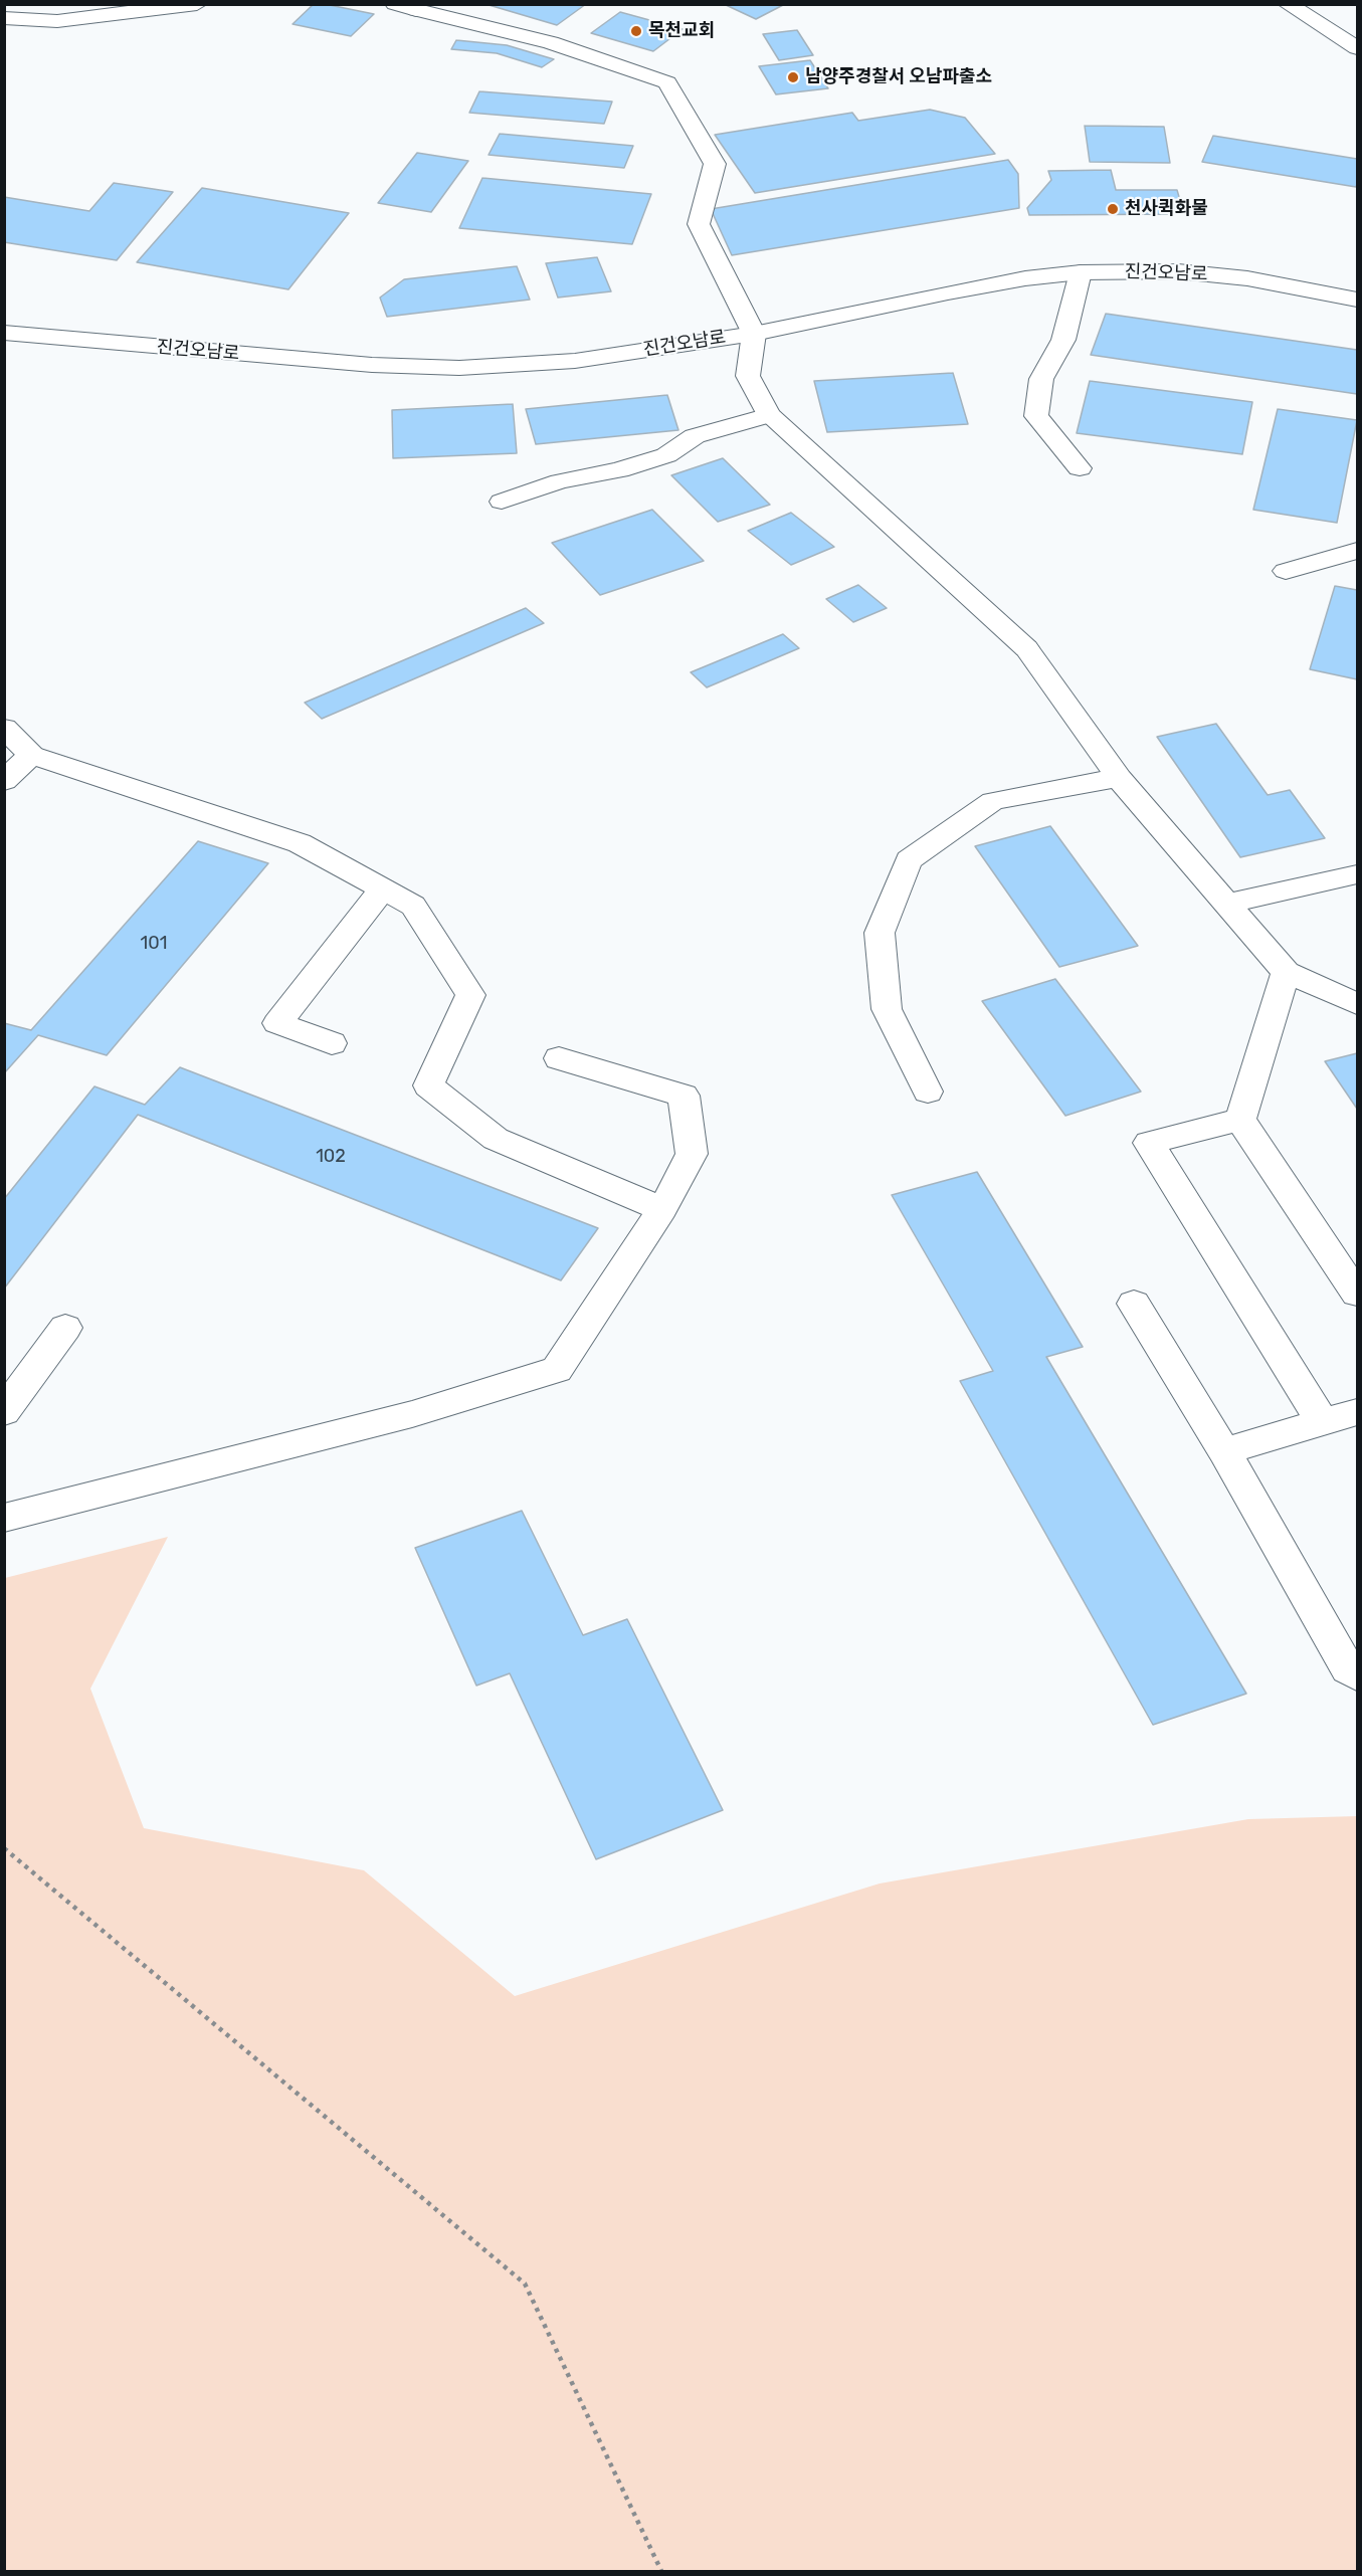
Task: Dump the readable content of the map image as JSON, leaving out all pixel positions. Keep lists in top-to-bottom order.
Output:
{
  "streets": {
    "street": ["진건오남로"]
  },
  "places": ["목천교회", "남양주경찰서 오남파출소", "천사퀵화물"],
  "house_numbers": ["101", "102"]
}
